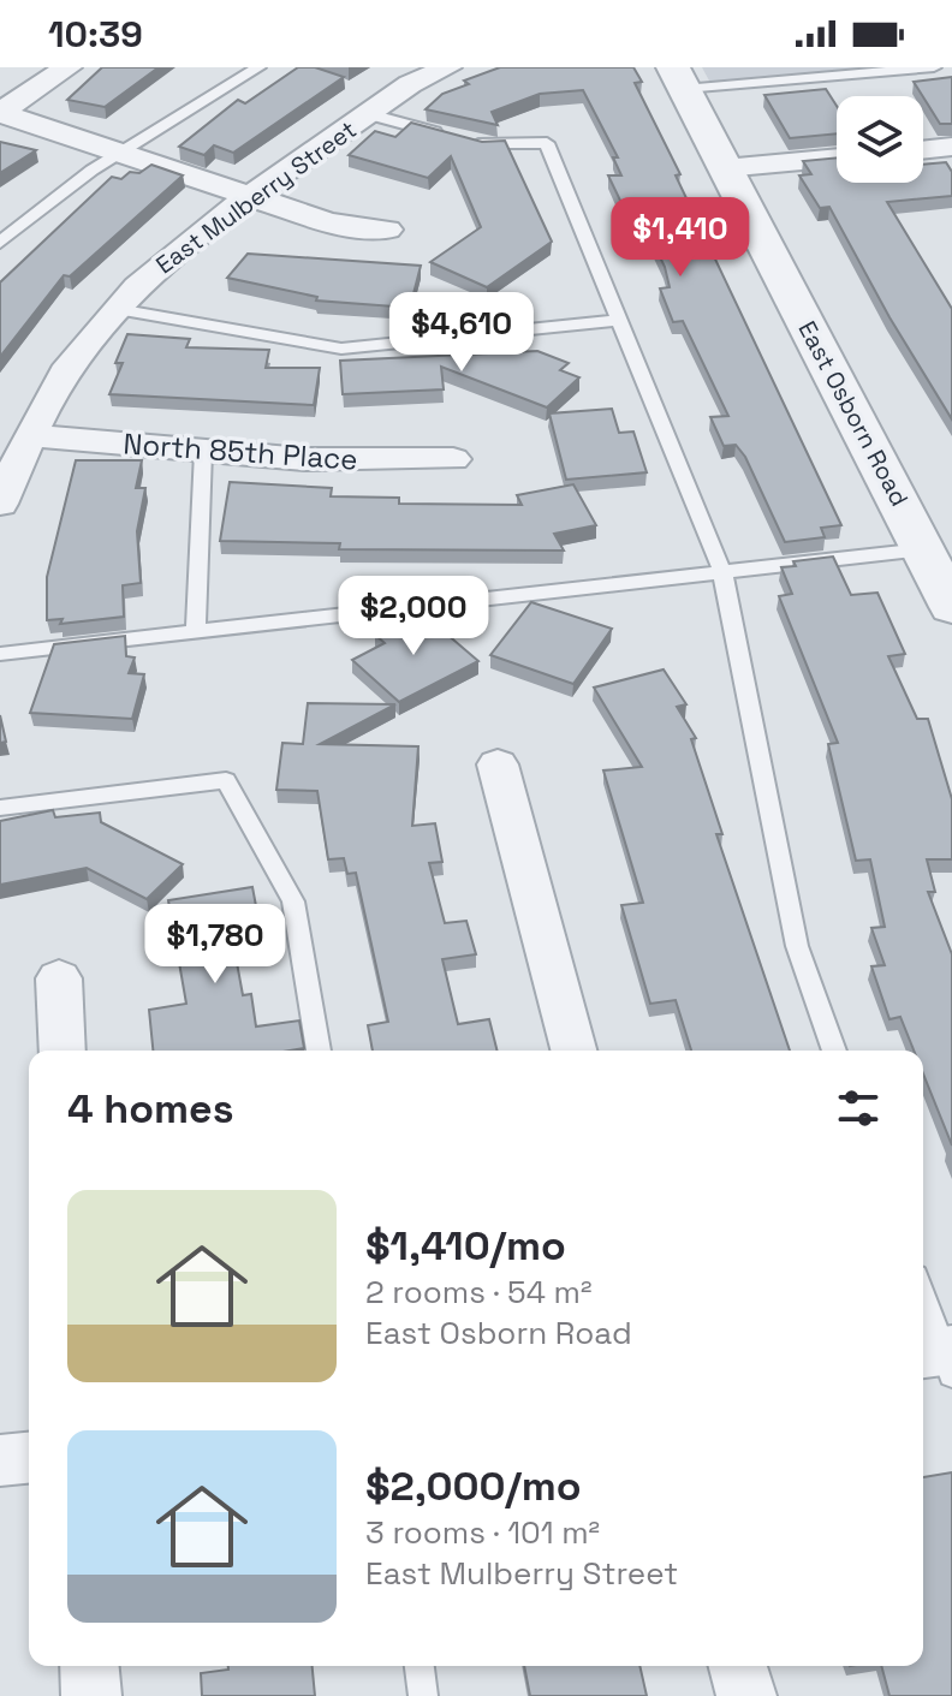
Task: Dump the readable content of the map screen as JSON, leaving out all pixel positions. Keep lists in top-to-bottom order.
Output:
{
  "streets": {
    "street": ["East Mulberry Street", "East Osborn Road", "North 85th Place"]
  },
  "crossings": [
    ["East Mulberry Street", "North 85th Place"]
  ],
  "page": {
    "status": "10:39",
    "price": [
      "$1,410",
      "$4,610",
      "$2,000",
      "$1,780"
    ],
    "heading": "4 homes",
    "list": [
      {
        "name": "$1,410/mo",
        "note": "2 rooms · 54 m² · East Osborn Road"
      },
      {
        "name": "$2,000/mo",
        "note": "3 rooms · 101 m² · East Mulberry Street"
      }
    ]
  }
}
